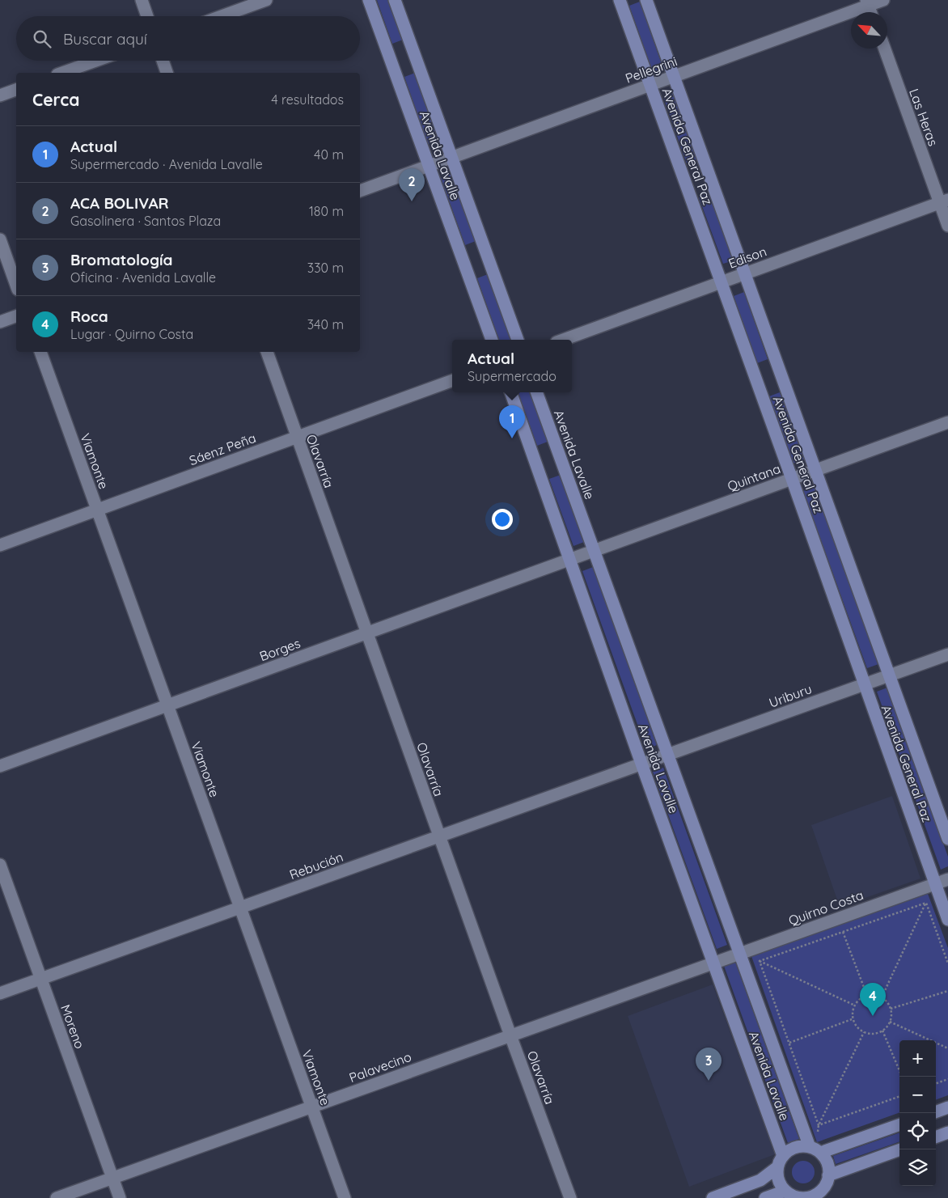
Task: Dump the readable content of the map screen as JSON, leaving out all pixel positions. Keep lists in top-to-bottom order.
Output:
{
  "streets": {
    "main road": ["Avenida General Paz", "Avenida Lavalle"],
    "street": [
      "Pellegrini",
      "Las Heras",
      "Edison",
      "Sáenz Peña",
      "Viamonte",
      "Olavarría",
      "Quintana",
      "Borges",
      "Uriburu",
      "Rebución",
      "Quirno Costa",
      "Moreno",
      "Palavecino"
    ]
  },
  "crossings": [
    ["Pellegrini", "Avenida General Paz"],
    ["Pellegrini", "Avenida Lavalle"],
    ["Las Heras", "Edison"],
    ["Avenida General Paz", "Edison"],
    ["Avenida General Paz", "Quintana"],
    ["Avenida General Paz", "Uriburu"],
    ["Avenida General Paz", "Quirno Costa"],
    ["Avenida Lavalle", "Quintana"],
    ["Avenida Lavalle", "Borges"],
    ["Avenida Lavalle", "Uriburu"],
    ["Avenida Lavalle", "Rebución"],
    ["Avenida Lavalle", "Quirno Costa"],
    ["Avenida Lavalle", "Palavecino"],
    ["Sáenz Peña", "Viamonte"],
    ["Sáenz Peña", "Olavarría"],
    ["Viamonte", "Borges"],
    ["Viamonte", "Rebución"],
    ["Viamonte", "Palavecino"],
    ["Olavarría", "Borges"],
    ["Olavarría", "Rebución"],
    ["Olavarría", "Palavecino"],
    ["Quintana", "Borges"],
    ["Uriburu", "Rebución"],
    ["Rebución", "Moreno"],
    ["Quirno Costa", "Palavecino"],
    ["Moreno", "Palavecino"]
  ],
  "north": "top left",
  "page": {
    "search": "Buscar aquí",
    "heading": ["Cerca", "4 resultados"],
    "list": [
      {
        "mark": "1",
        "name": "Actual",
        "note": "Supermercado · Avenida Lavalle",
        "value": "40 m"
      },
      {
        "mark": "2",
        "name": "ACA BOLIVAR",
        "note": "Gasolinera · Santos Plaza",
        "value": "180 m"
      },
      {
        "mark": "3",
        "name": "Bromatología",
        "note": "Oficina · Avenida Lavalle",
        "value": "330 m"
      },
      {
        "mark": "4",
        "name": "Roca",
        "note": "Lugar · Quirno Costa",
        "value": "340 m"
      }
    ],
    "pins": [
      "2",
      "1",
      "4",
      "3"
    ],
    "popup": ["Actual", "Supermercado"],
    "map_buttons": ["+", "−"]
  }
}
